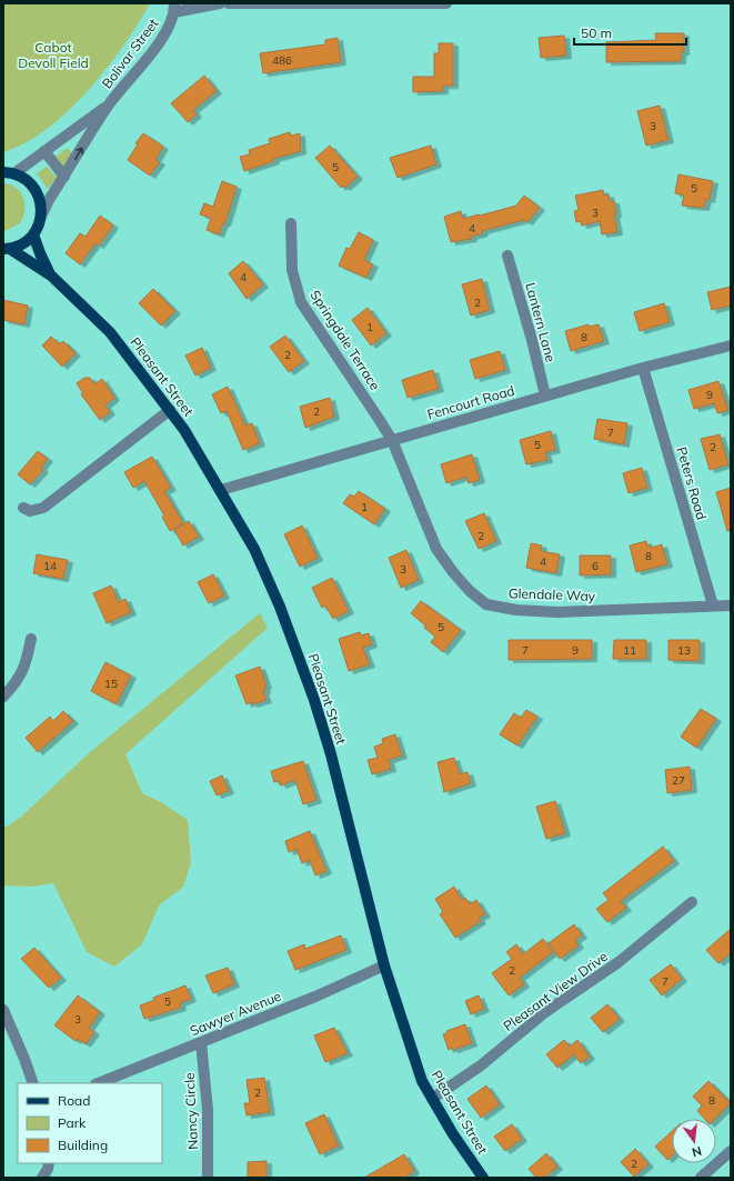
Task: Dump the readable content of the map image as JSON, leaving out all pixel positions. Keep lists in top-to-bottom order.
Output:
{
  "streets": {
    "main road": ["Pleasant Street"],
    "street": [
      "Bolivar Street",
      "Lantern Lane",
      "Springdale Terrace",
      "Fencourt Road",
      "Peters Road",
      "Glendale Way",
      "Pleasant View Drive",
      "Sawyer Avenue",
      "Nancy Circle"
    ]
  },
  "crossings": [
    ["Lantern Lane", "Fencourt Road"],
    ["Springdale Terrace", "Fencourt Road"],
    ["Springdale Terrace", "Glendale Way"],
    ["Pleasant Street", "Fencourt Road"],
    ["Pleasant Street", "Pleasant View Drive"],
    ["Pleasant Street", "Sawyer Avenue"],
    ["Fencourt Road", "Peters Road"],
    ["Fencourt Road", "Glendale Way"],
    ["Peters Road", "Glendale Way"],
    ["Sawyer Avenue", "Nancy Circle"]
  ],
  "parks": ["Cabot Devoll Field"],
  "house_numbers": [
    "486",
    "3",
    "5",
    "5",
    "3",
    "4",
    "4",
    "2",
    "1",
    "8",
    "2",
    "9",
    "2",
    "7",
    "5",
    "2",
    "1",
    "2",
    "8",
    "4",
    "14",
    "6",
    "3",
    "5",
    "7",
    "9",
    "11",
    "13",
    "15",
    "27",
    "2",
    "7",
    "5",
    "3",
    "2",
    "8",
    "2"
  ],
  "legend": ["Road", "Park", "Building"],
  "scale_bar": "50 m",
  "north": "bottom"
}
